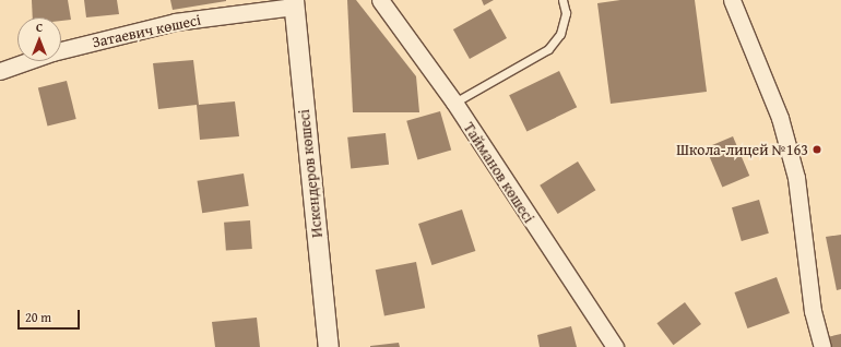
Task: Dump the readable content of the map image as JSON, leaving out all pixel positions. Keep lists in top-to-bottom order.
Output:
{
  "streets": {
    "street": ["Затаевич көшесі", "Тайманов көшесі", "Искендеров көшесі"]
  },
  "crossings": [
    ["Затаевич көшесі", "Искендеров көшесі"]
  ],
  "places": ["Школа-лицей №163"],
  "scale_bar": "20 m",
  "north": "top"
}
